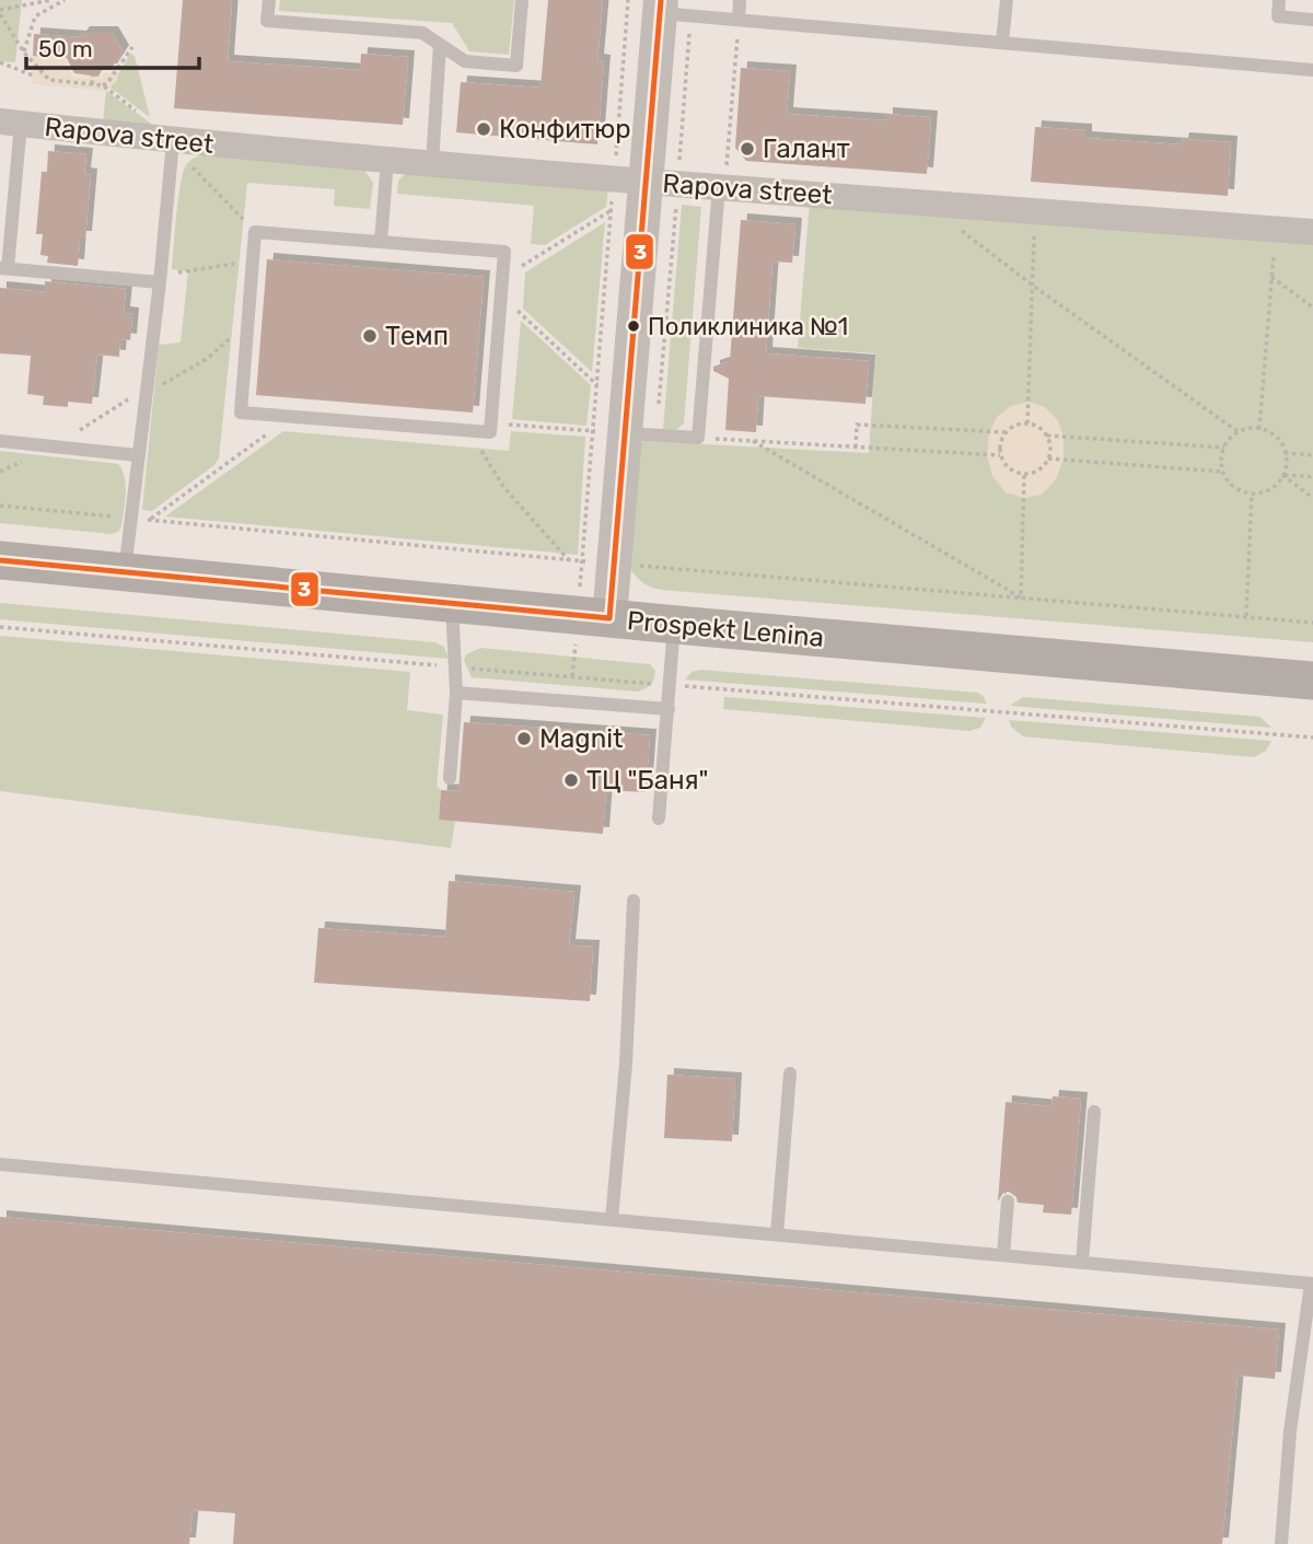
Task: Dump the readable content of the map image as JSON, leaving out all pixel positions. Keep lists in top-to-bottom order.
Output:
{
  "streets": {
    "main road": ["Prospekt Lenina"],
    "street": ["Rapova street"]
  },
  "places": [
    "Конфитюр",
    "Галант",
    "Поликлиника №1",
    "Темп",
    "Magnit",
    "ТЦ \"Баня\""
  ],
  "lines": ["transit line 3"],
  "scale_bar": "50 m"
}
